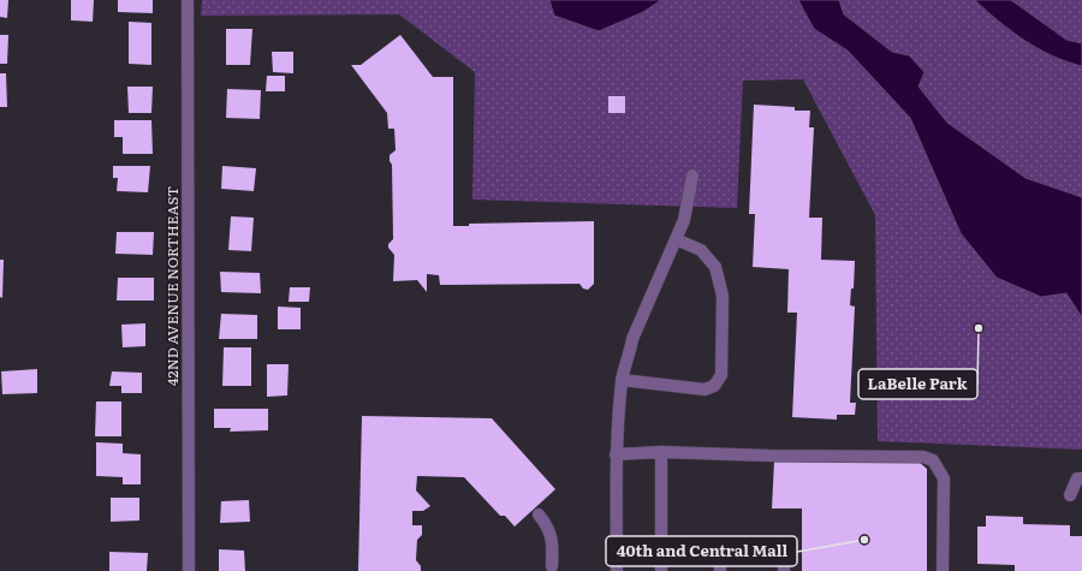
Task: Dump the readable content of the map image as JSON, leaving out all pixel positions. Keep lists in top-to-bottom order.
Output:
{
  "streets": {
    "street": ["42ND AVENUE NORTHEAST"]
  },
  "places": ["LaBelle Park", "40th and Central Mall"]
}
